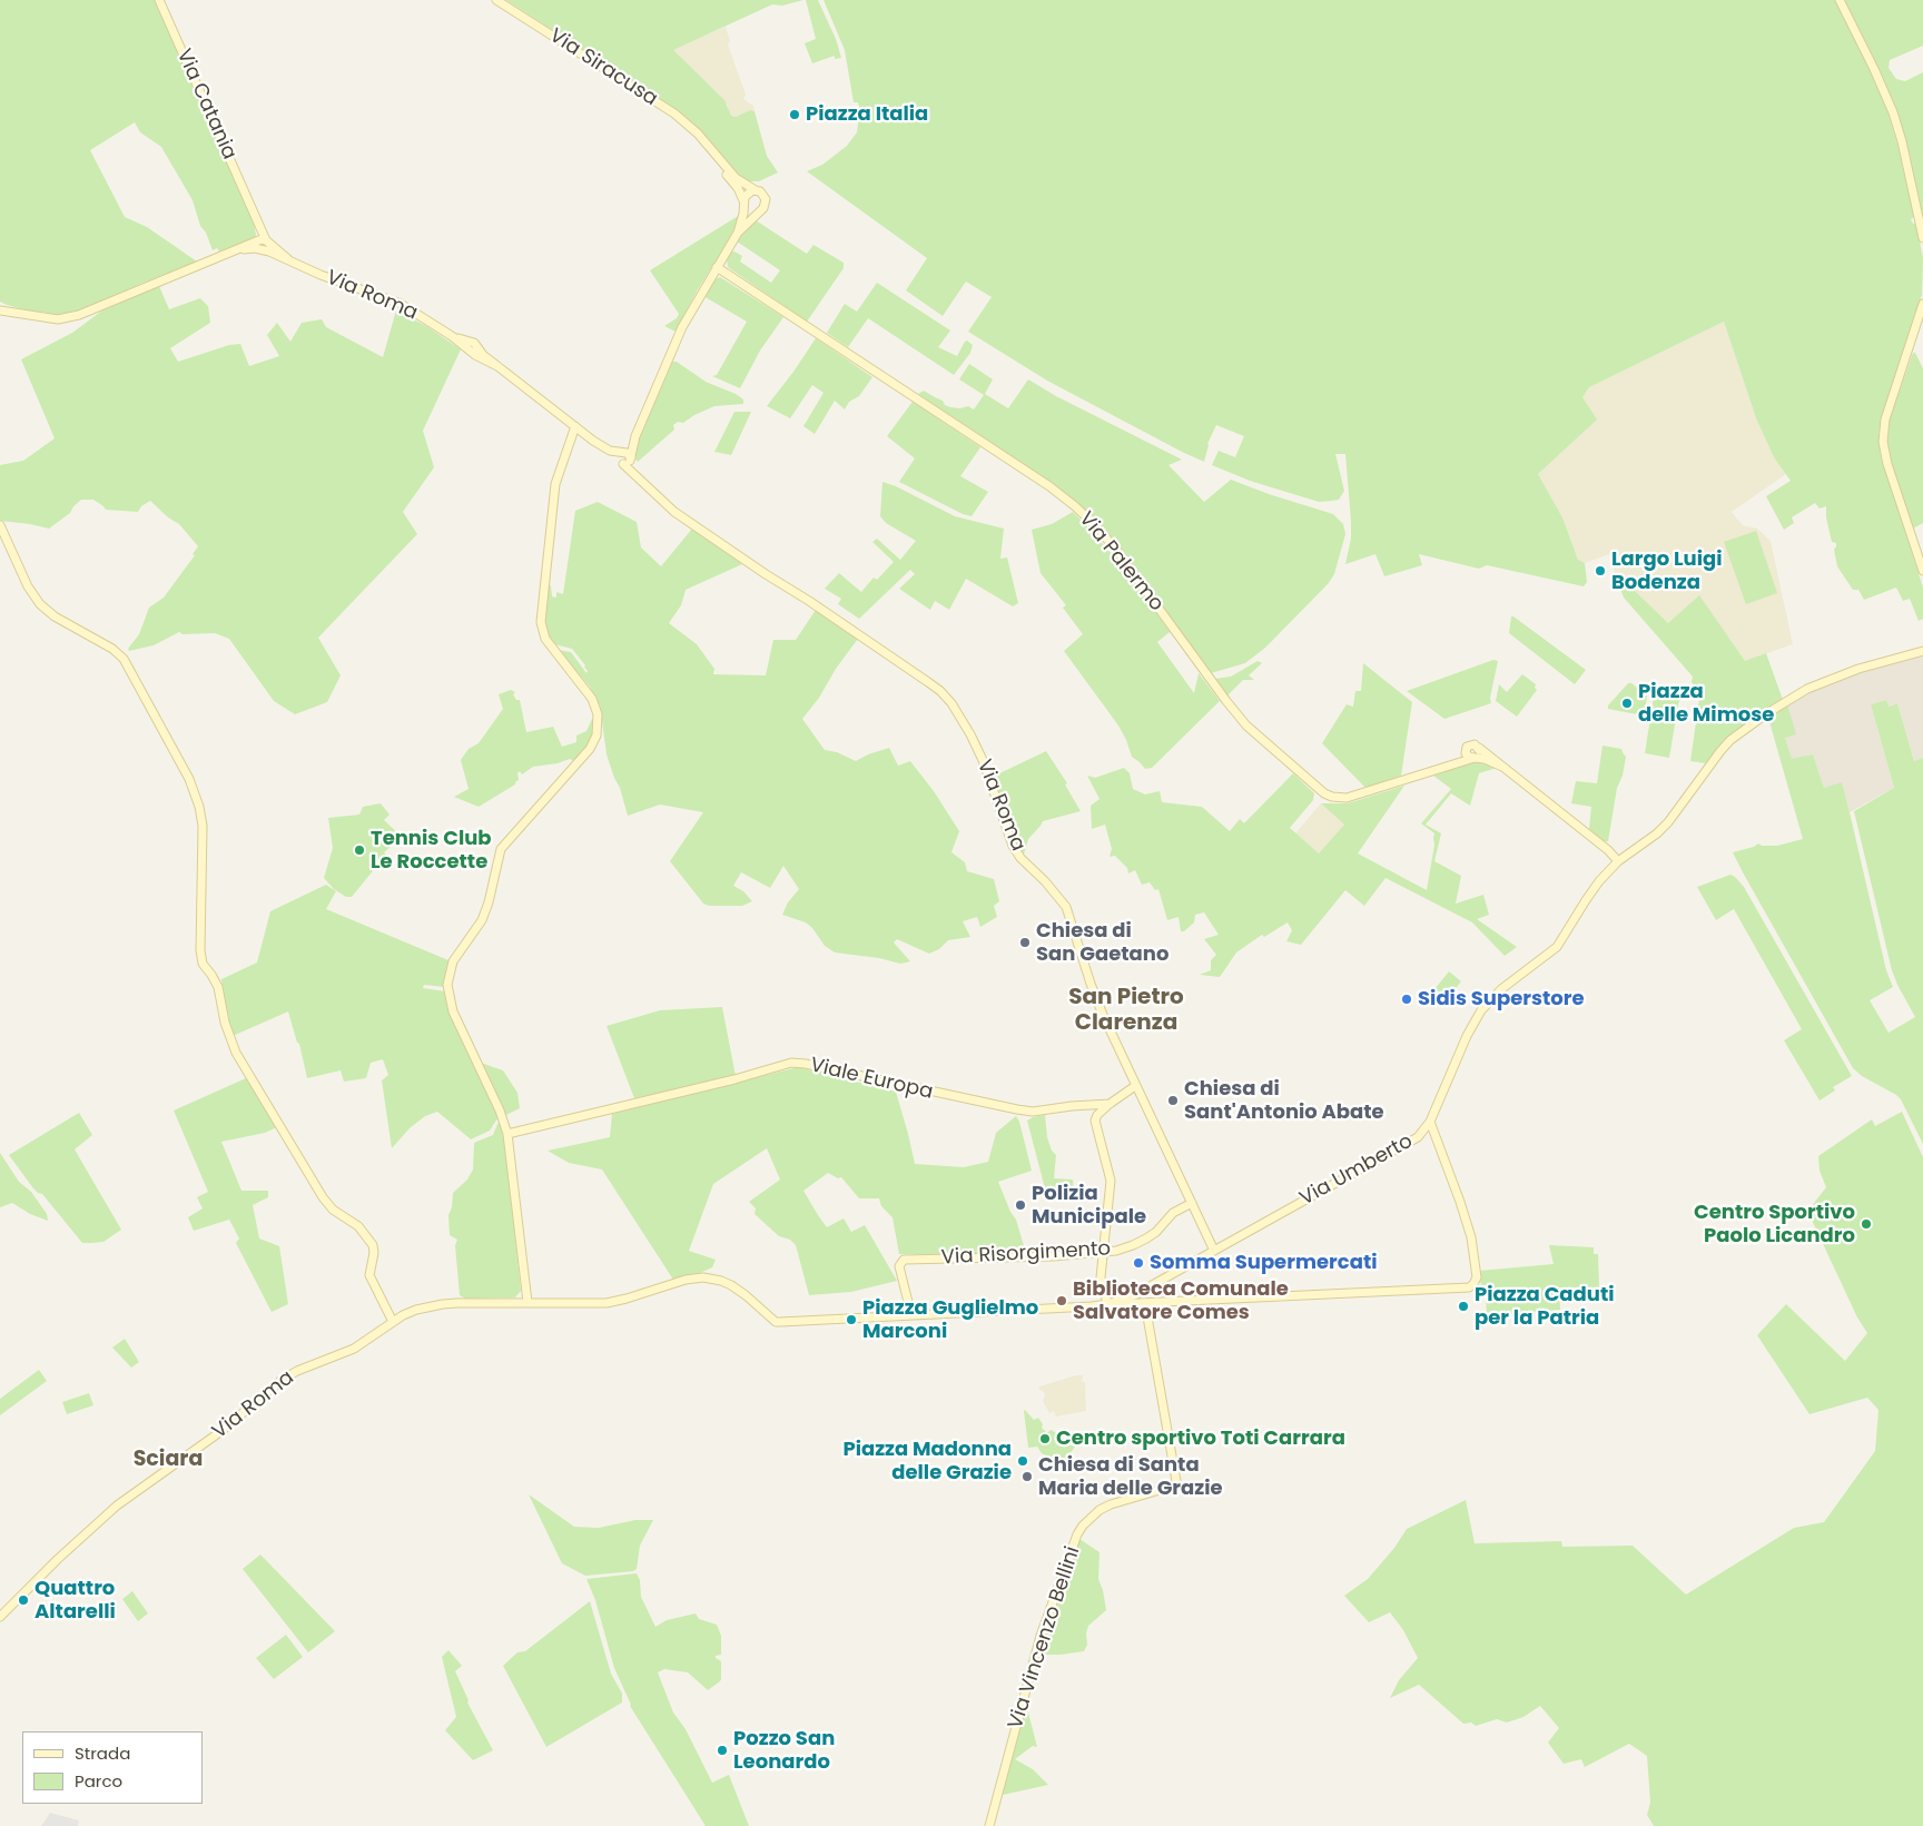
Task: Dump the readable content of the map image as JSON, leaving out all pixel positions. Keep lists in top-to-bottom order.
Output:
{
  "streets": {
    "street": [
      "Via Siracusa",
      "Via Catania",
      "Via Roma",
      "Via Palermo",
      "Viale Europa",
      "Via Umberto",
      "Via Risorgimento",
      "Via Vincenzo Bellini"
    ]
  },
  "crossings": [
    ["Via Catania", "Via Roma"],
    ["Via Roma", "Via Umberto"],
    ["Via Roma", "Via Risorgimento"],
    ["Via Umberto", "Via Risorgimento"]
  ],
  "districts": ["San Pietro Clarenza", "Sciara"],
  "places": [
    "Piazza Italia",
    "Largo Luigi Bodenza",
    "Piazza delle Mimose",
    "Tennis Club Le Roccette",
    "Chiesa di San Gaetano",
    "Sidis Superstore",
    "Chiesa di Sant'Antonio Abate",
    "Polizia Municipale",
    "Centro Sportivo Paolo Licandro",
    "Somma Supermercati",
    "Biblioteca Comunale Salvatore Comes",
    "Piazza Caduti per la Patria",
    "Piazza Guglielmo Marconi",
    "Centro sportivo Toti Carrara",
    "Piazza Madonna delle Grazie",
    "Chiesa di Santa Maria delle Grazie",
    "Quattro Altarelli",
    "Pozzo San Leonardo"
  ],
  "legend": ["Strada", "Parco"]
}
